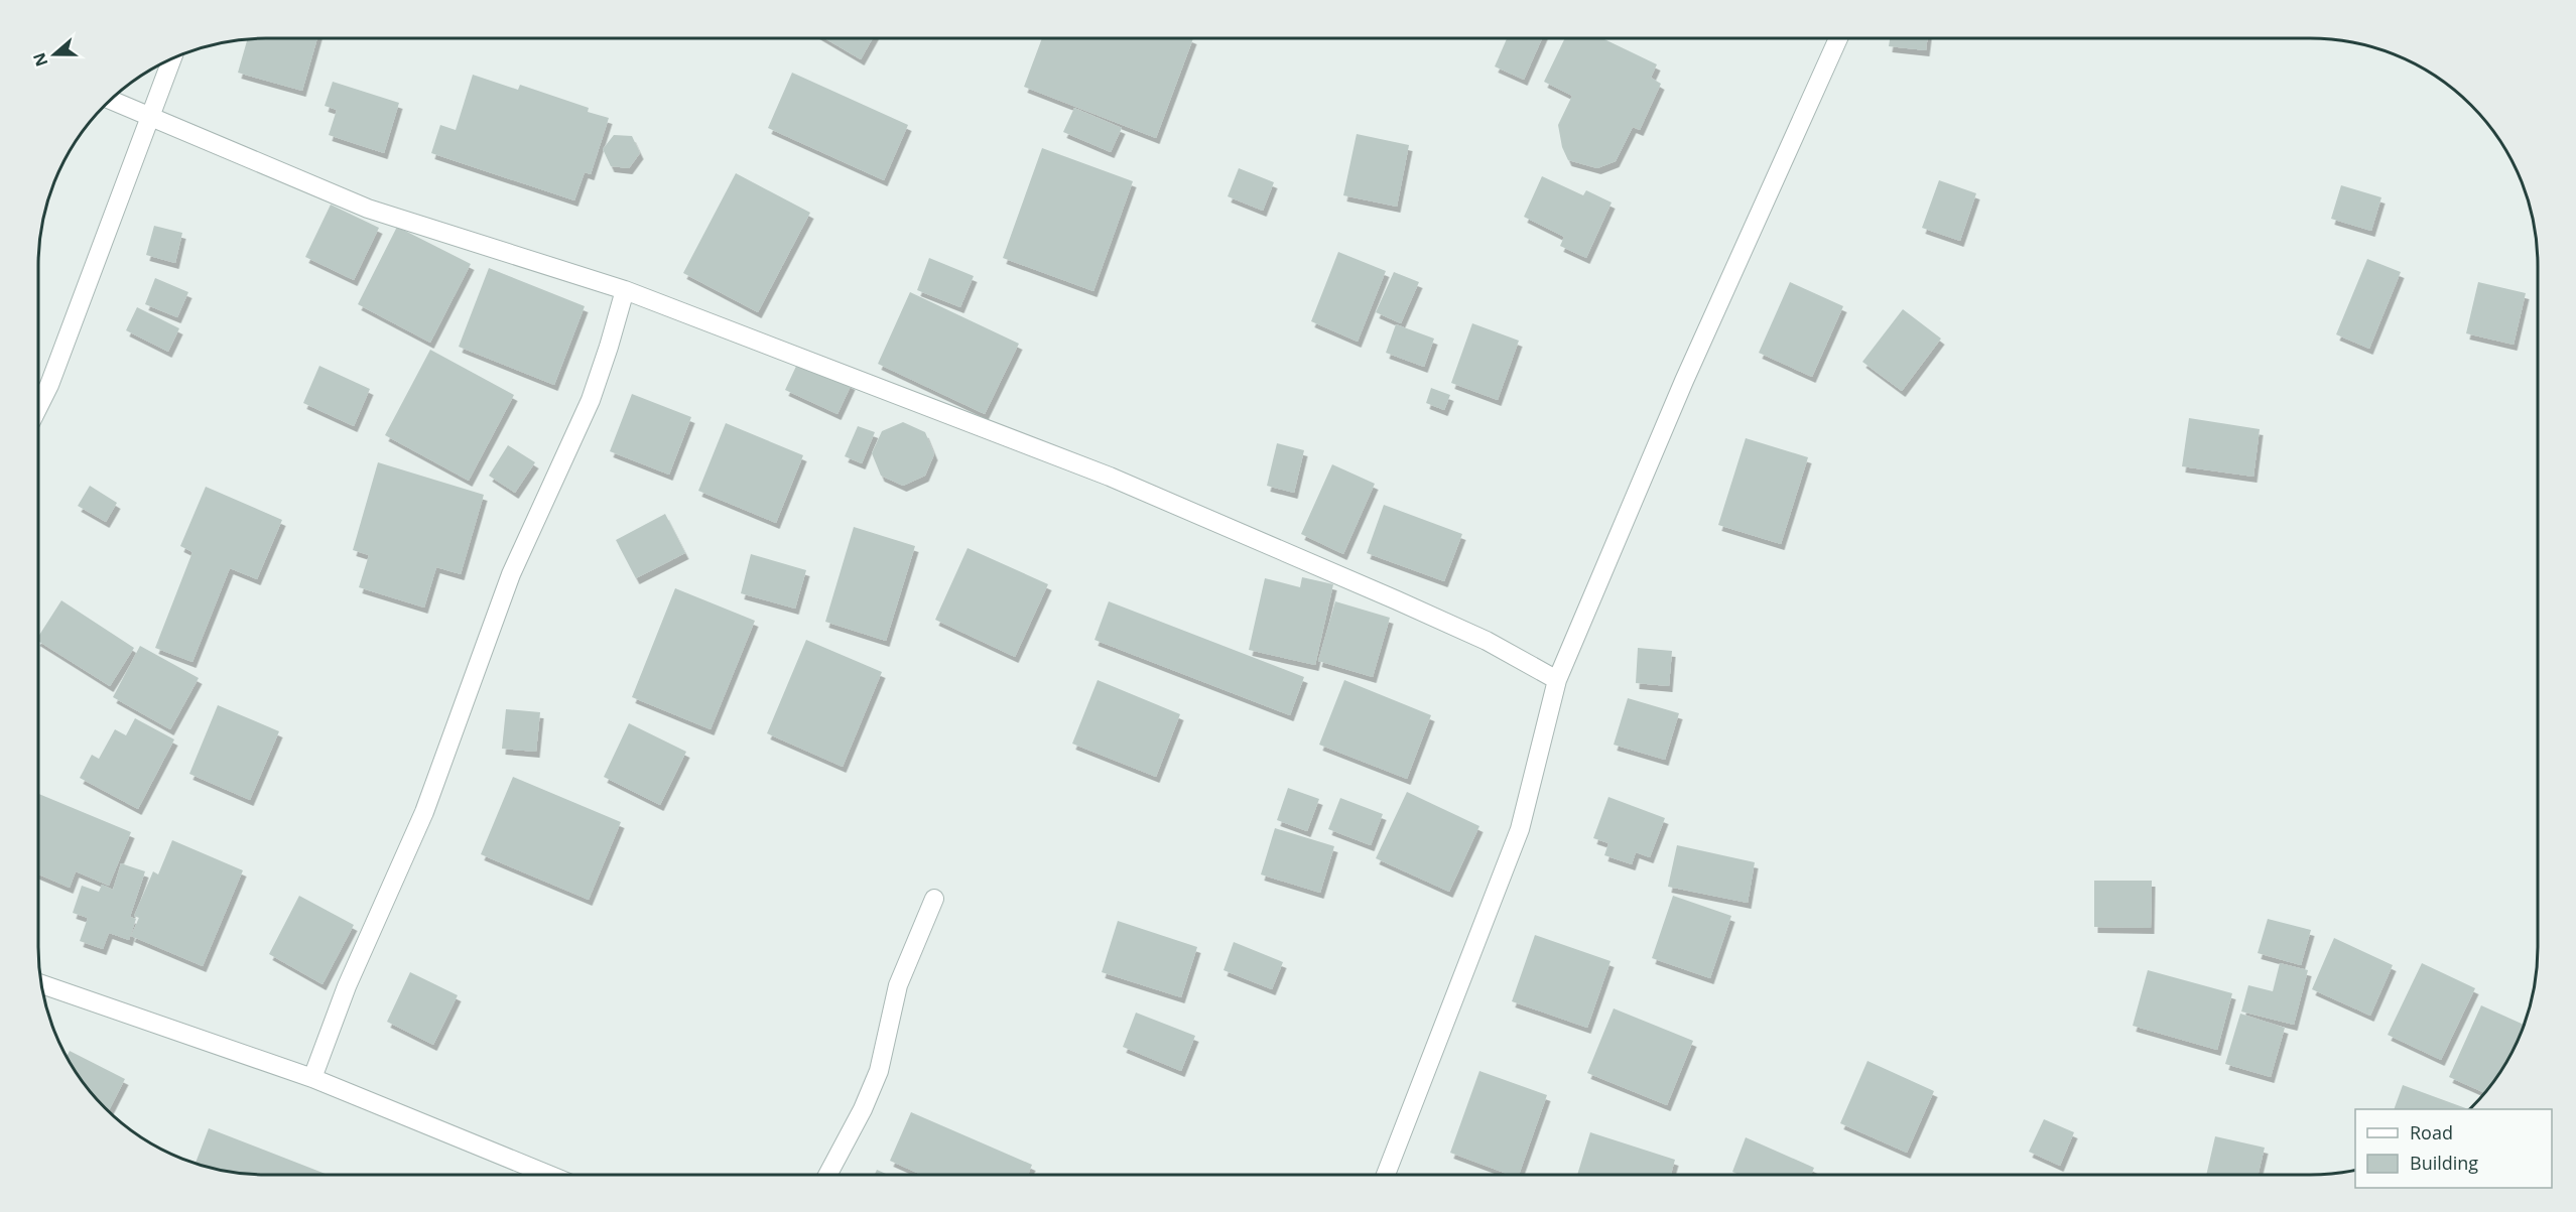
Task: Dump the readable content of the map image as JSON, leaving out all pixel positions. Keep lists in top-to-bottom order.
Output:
{
  "legend": ["Road", "Building"],
  "north": "left"
}
